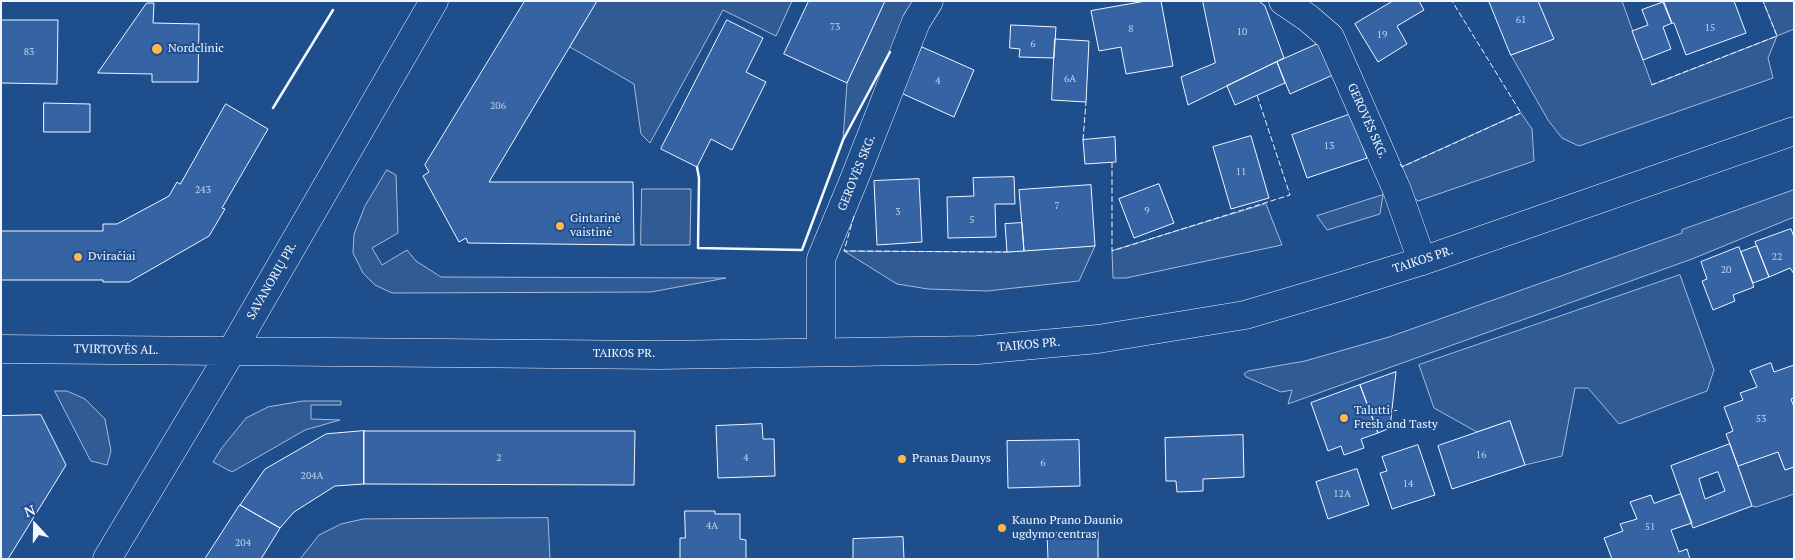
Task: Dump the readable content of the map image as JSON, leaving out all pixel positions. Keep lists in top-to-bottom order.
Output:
{
  "streets": {
    "main road": [
      "GEROVĖS SKG.",
      "TAIKOS PR.",
      "SAVANORIŲ PR.",
      "TVIRTOVĖS AL."
    ]
  },
  "crossings": [
    ["GEROVĖS SKG.", "TAIKOS PR."],
    ["TAIKOS PR.", "SAVANORIŲ PR."],
    ["TAIKOS PR.", "TVIRTOVĖS AL."],
    ["SAVANORIŲ PR.", "TVIRTOVĖS AL."]
  ],
  "places": [
    "Nordclinic",
    "Gintarinė vaistinė",
    "Dviračiai",
    "Talutti - Fresh and Tasty",
    "Pranas Daunys",
    "Kauno Prano Daunio ugdymo centras"
  ],
  "house_numbers": [
    "61",
    "73",
    "15",
    "8",
    "10",
    "19",
    "6",
    "83",
    "6A",
    "4",
    "206",
    "13",
    "11",
    "243",
    "7",
    "9",
    "3",
    "5",
    "22",
    "20",
    "53",
    "16",
    "2",
    "4",
    "6",
    "204A",
    "14",
    "12A",
    "4A",
    "51",
    "204"
  ],
  "north": "top"
}
